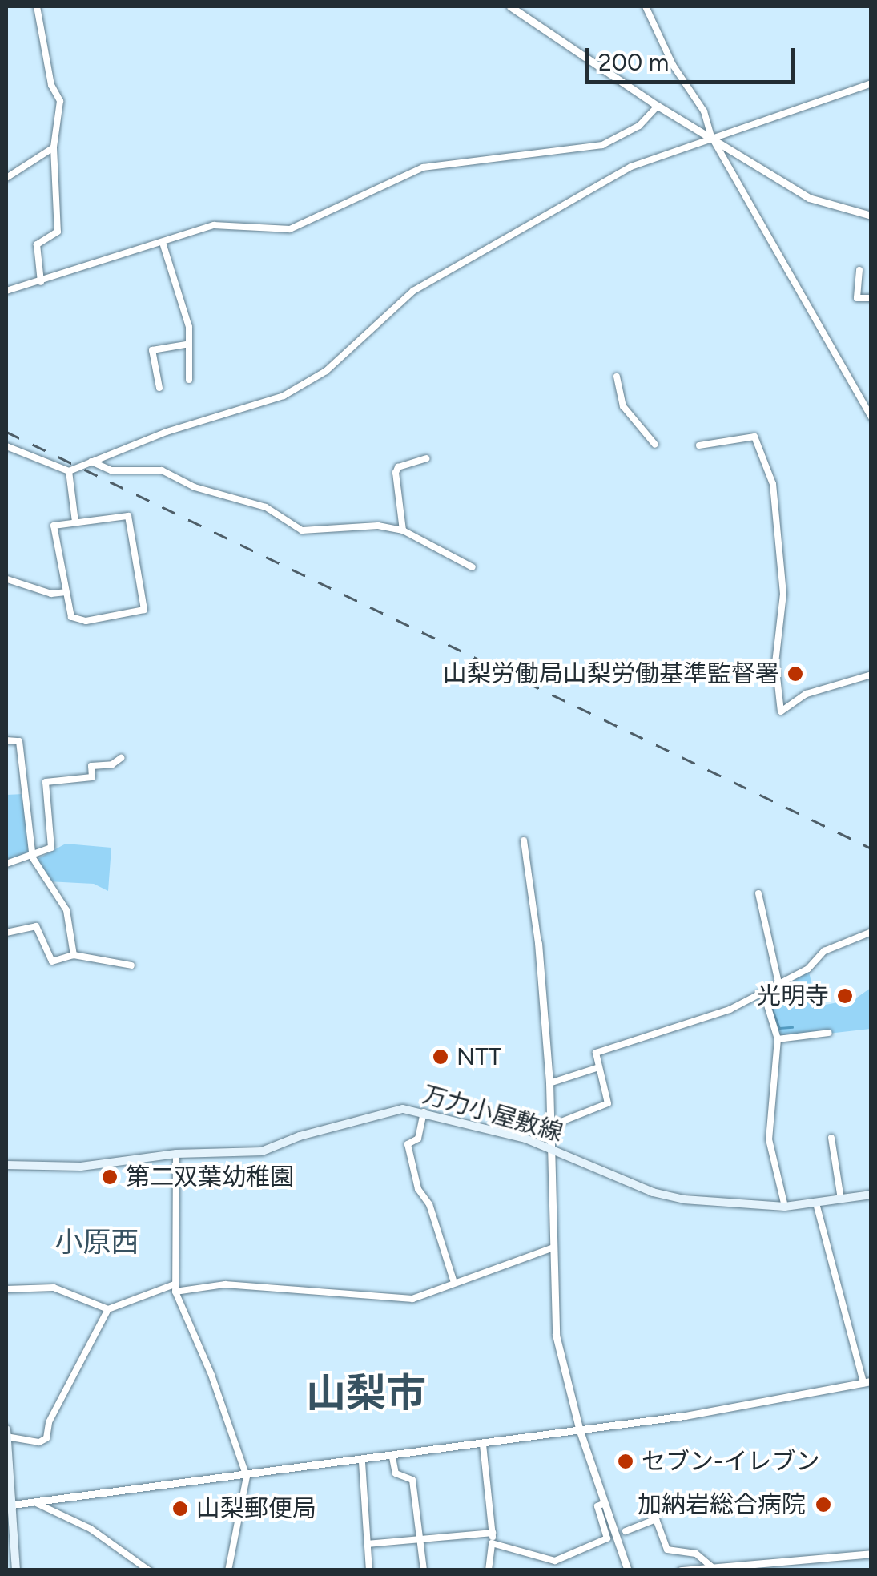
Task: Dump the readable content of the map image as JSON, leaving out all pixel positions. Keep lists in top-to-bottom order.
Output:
{
  "streets": {
    "main road": ["万力小屋敷線"]
  },
  "districts": ["小原西", "山梨市"],
  "places": [
    "山梨労働局山梨労働基準監督署",
    "光明寺",
    "NTT",
    "第二双葉幼稚園",
    "セブン-イレブン",
    "加納岩総合病院",
    "山梨郵便局"
  ],
  "scale_bar": "200 m"
}
